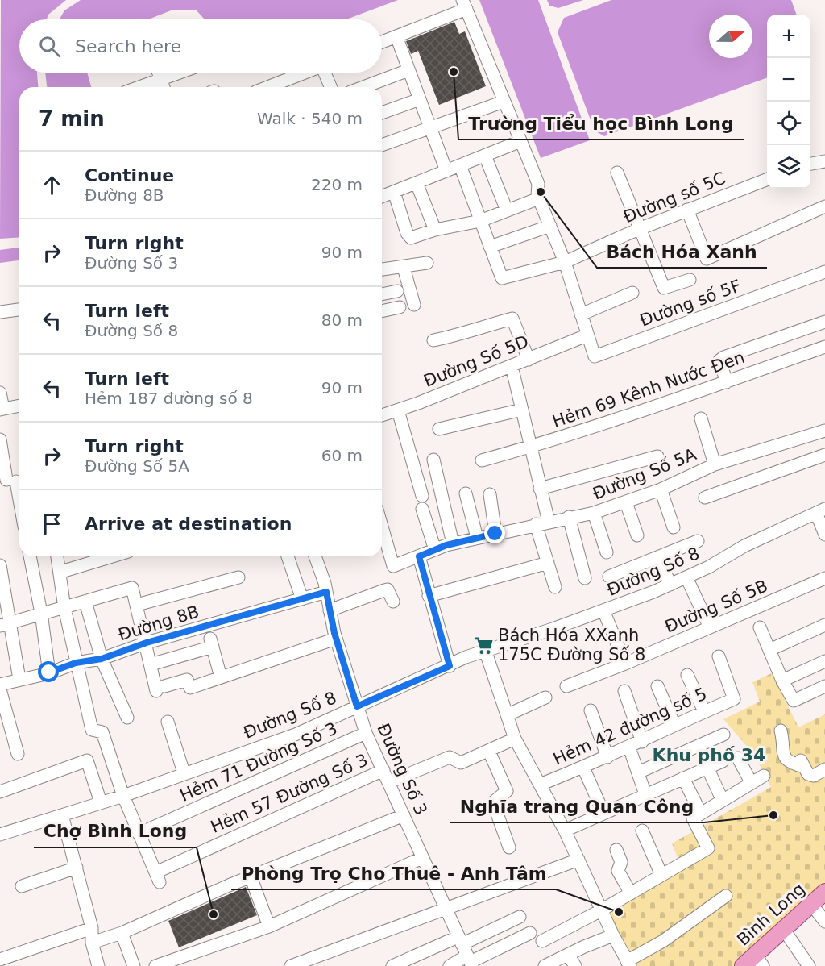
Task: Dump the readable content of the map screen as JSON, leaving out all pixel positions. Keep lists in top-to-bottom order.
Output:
{
  "streets": {
    "main road": ["Bình Long"],
    "street": [
      "Đường số 5C",
      "Đường số 5F",
      "Đường Số 5D",
      "Hẻm 69 Kênh Nước Đen",
      "Đường Số 5A",
      "Đường Số 8",
      "Đường Số 5B",
      "Đường 8B",
      "Hẻm 42 đường số 5",
      "Hẻm 71 Đường Số 3",
      "Đường Số 3",
      "Hẻm 57 Đường Số 3"
    ]
  },
  "crossings": [
    ["Đường số 5F", "Đường Số 5D"],
    ["Đường Số 8", "Đường Số 3"],
    ["Đường 8B", "Đường Số 3"],
    ["Hẻm 71 Đường Số 3", "Đường Số 3"],
    ["Hẻm 71 Đường Số 3", "Hẻm 57 Đường Số 3"],
    ["Đường Số 3", "Hẻm 57 Đường Số 3"]
  ],
  "districts": ["Khu phố 34"],
  "places": {
    "other": [
      "Trường Tiểu học Bình Long",
      "Bách Hóa Xanh",
      "Nghĩa trang Quan Công",
      "Phòng Trọ Cho Thuê - Anh Tâm",
      "Chợ Bình Long"
    ],
    "supermarket": ["Bách Hóa XXanh 175C Đường Số 8"]
  },
  "north": "right",
  "page": {
    "map_buttons": ["+", "−"],
    "search": "Search here",
    "heading": ["7 min", "Walk · 540 m"],
    "list": [
      ["Continue", "Đường 8B", "220 m"],
      ["Turn right", "Đường Số 3", "90 m"],
      ["Turn left", "Đường Số 8", "80 m"],
      ["Turn left", "Hẻm 187 đường số 8", "90 m"],
      ["Turn right", "Đường Số 5A", "60 m"],
      "Arrive at destination"
    ]
  }
}
